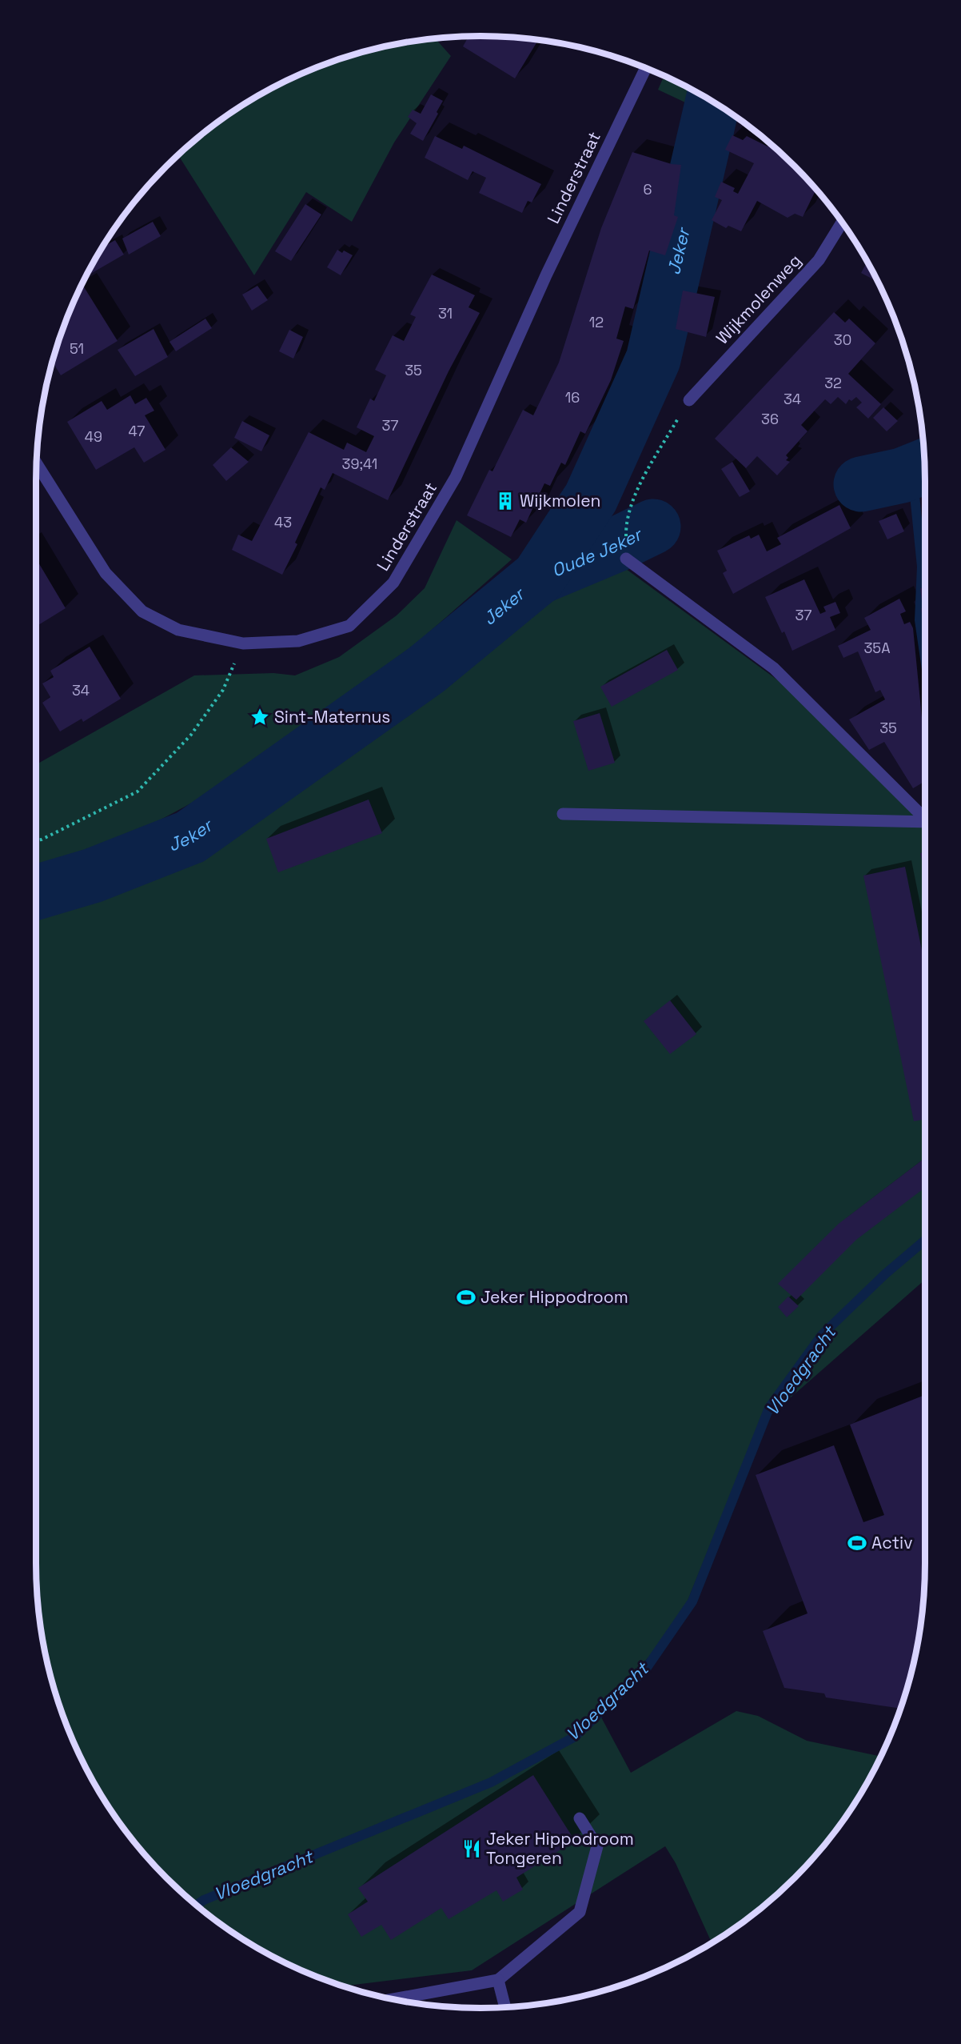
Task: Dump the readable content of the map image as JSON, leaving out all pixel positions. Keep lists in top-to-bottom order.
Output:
{
  "streets": {
    "street": ["Linderstraat", "Wijkmolenweg"]
  },
  "water": ["Jeker", "Oude Jeker", "Vloedgracht"],
  "places": {
    "building": ["Wijkmolen"],
    "place": ["Sint-Maternus"],
    "sports": ["Jeker Hippodroom", "Activ"],
    "restaurant": ["Jeker Hippodroom Tongeren"]
  },
  "house_numbers": [
    "6",
    "31",
    "12",
    "30",
    "51",
    "35",
    "32",
    "16",
    "34",
    "36",
    "37",
    "47",
    "49",
    "39;41",
    "43",
    "37",
    "35A",
    "34",
    "35"
  ]
}
